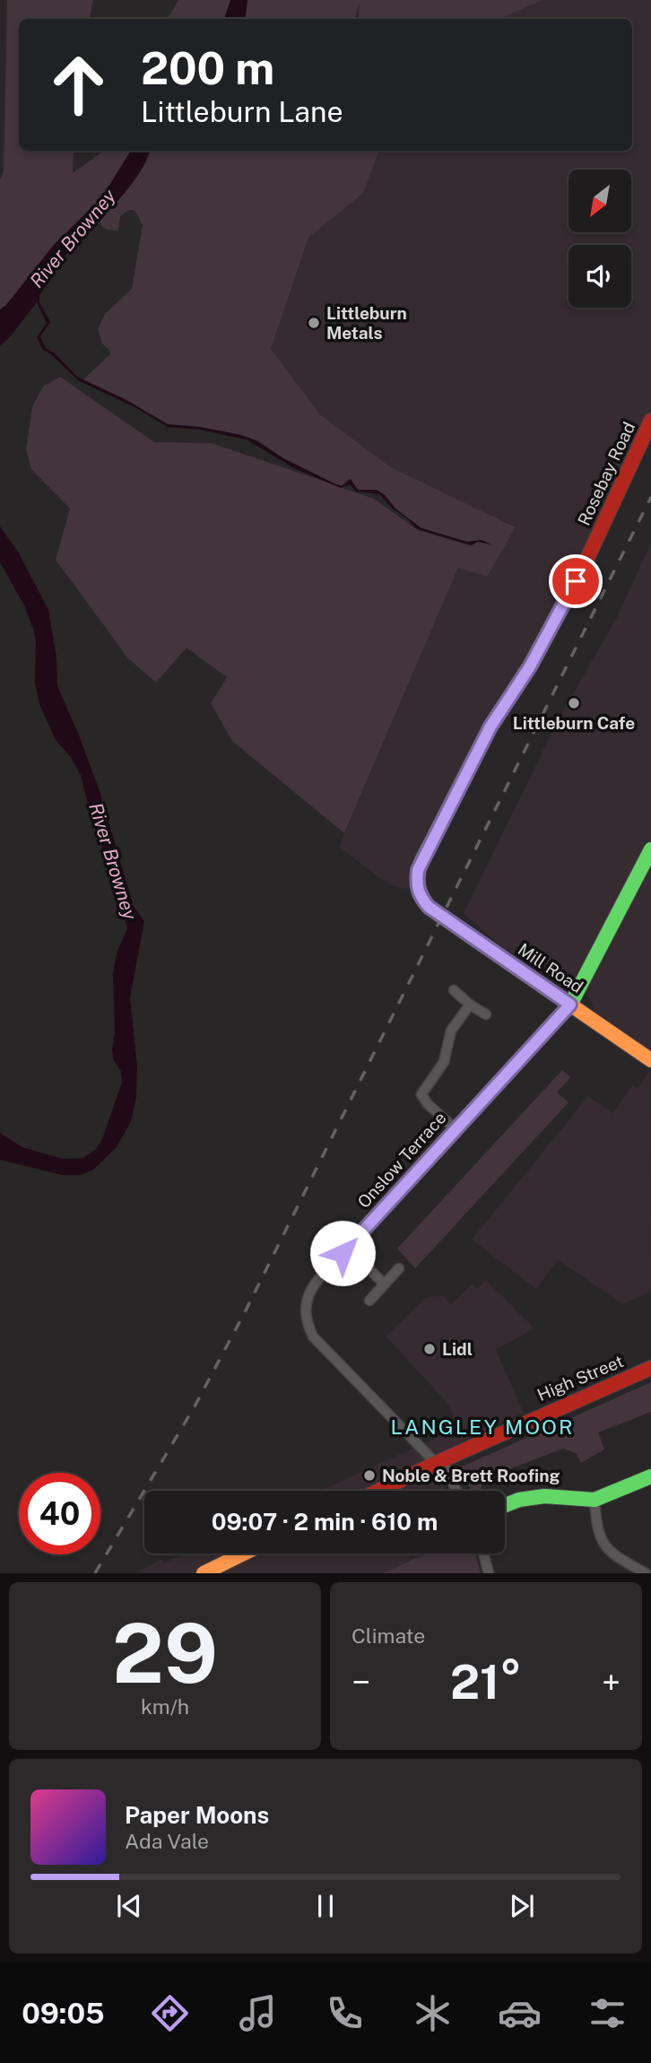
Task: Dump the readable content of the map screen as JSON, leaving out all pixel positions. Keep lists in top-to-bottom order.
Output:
{
  "streets": {
    "street": [
      "Rosebay Road",
      "Mill Road",
      "Onslow Terrace",
      "High Street"
    ]
  },
  "crossings": [
    ["Rosebay Road", "Mill Road"],
    ["Mill Road", "Onslow Terrace"]
  ],
  "districts": ["LANGLEY MOOR"],
  "water": ["River Browney"],
  "places": [
    "Littleburn Metals",
    "Littleburn Cafe",
    "Lidl",
    "Noble & Brett Roofing"
  ],
  "north": "bottom left",
  "page": {
    "turn": ["200 m", "Littleburn Lane"],
    "limit": "40",
    "trip": "09:07 · 2 min · 610 m",
    "tile": [
      ["29", "km/h"],
      "Climate"
    ],
    "heat": ["−", "21°", "+"],
    "song": ["Paper Moons", "Ada Vale"],
    "tabs": "09:05"
  }
}
